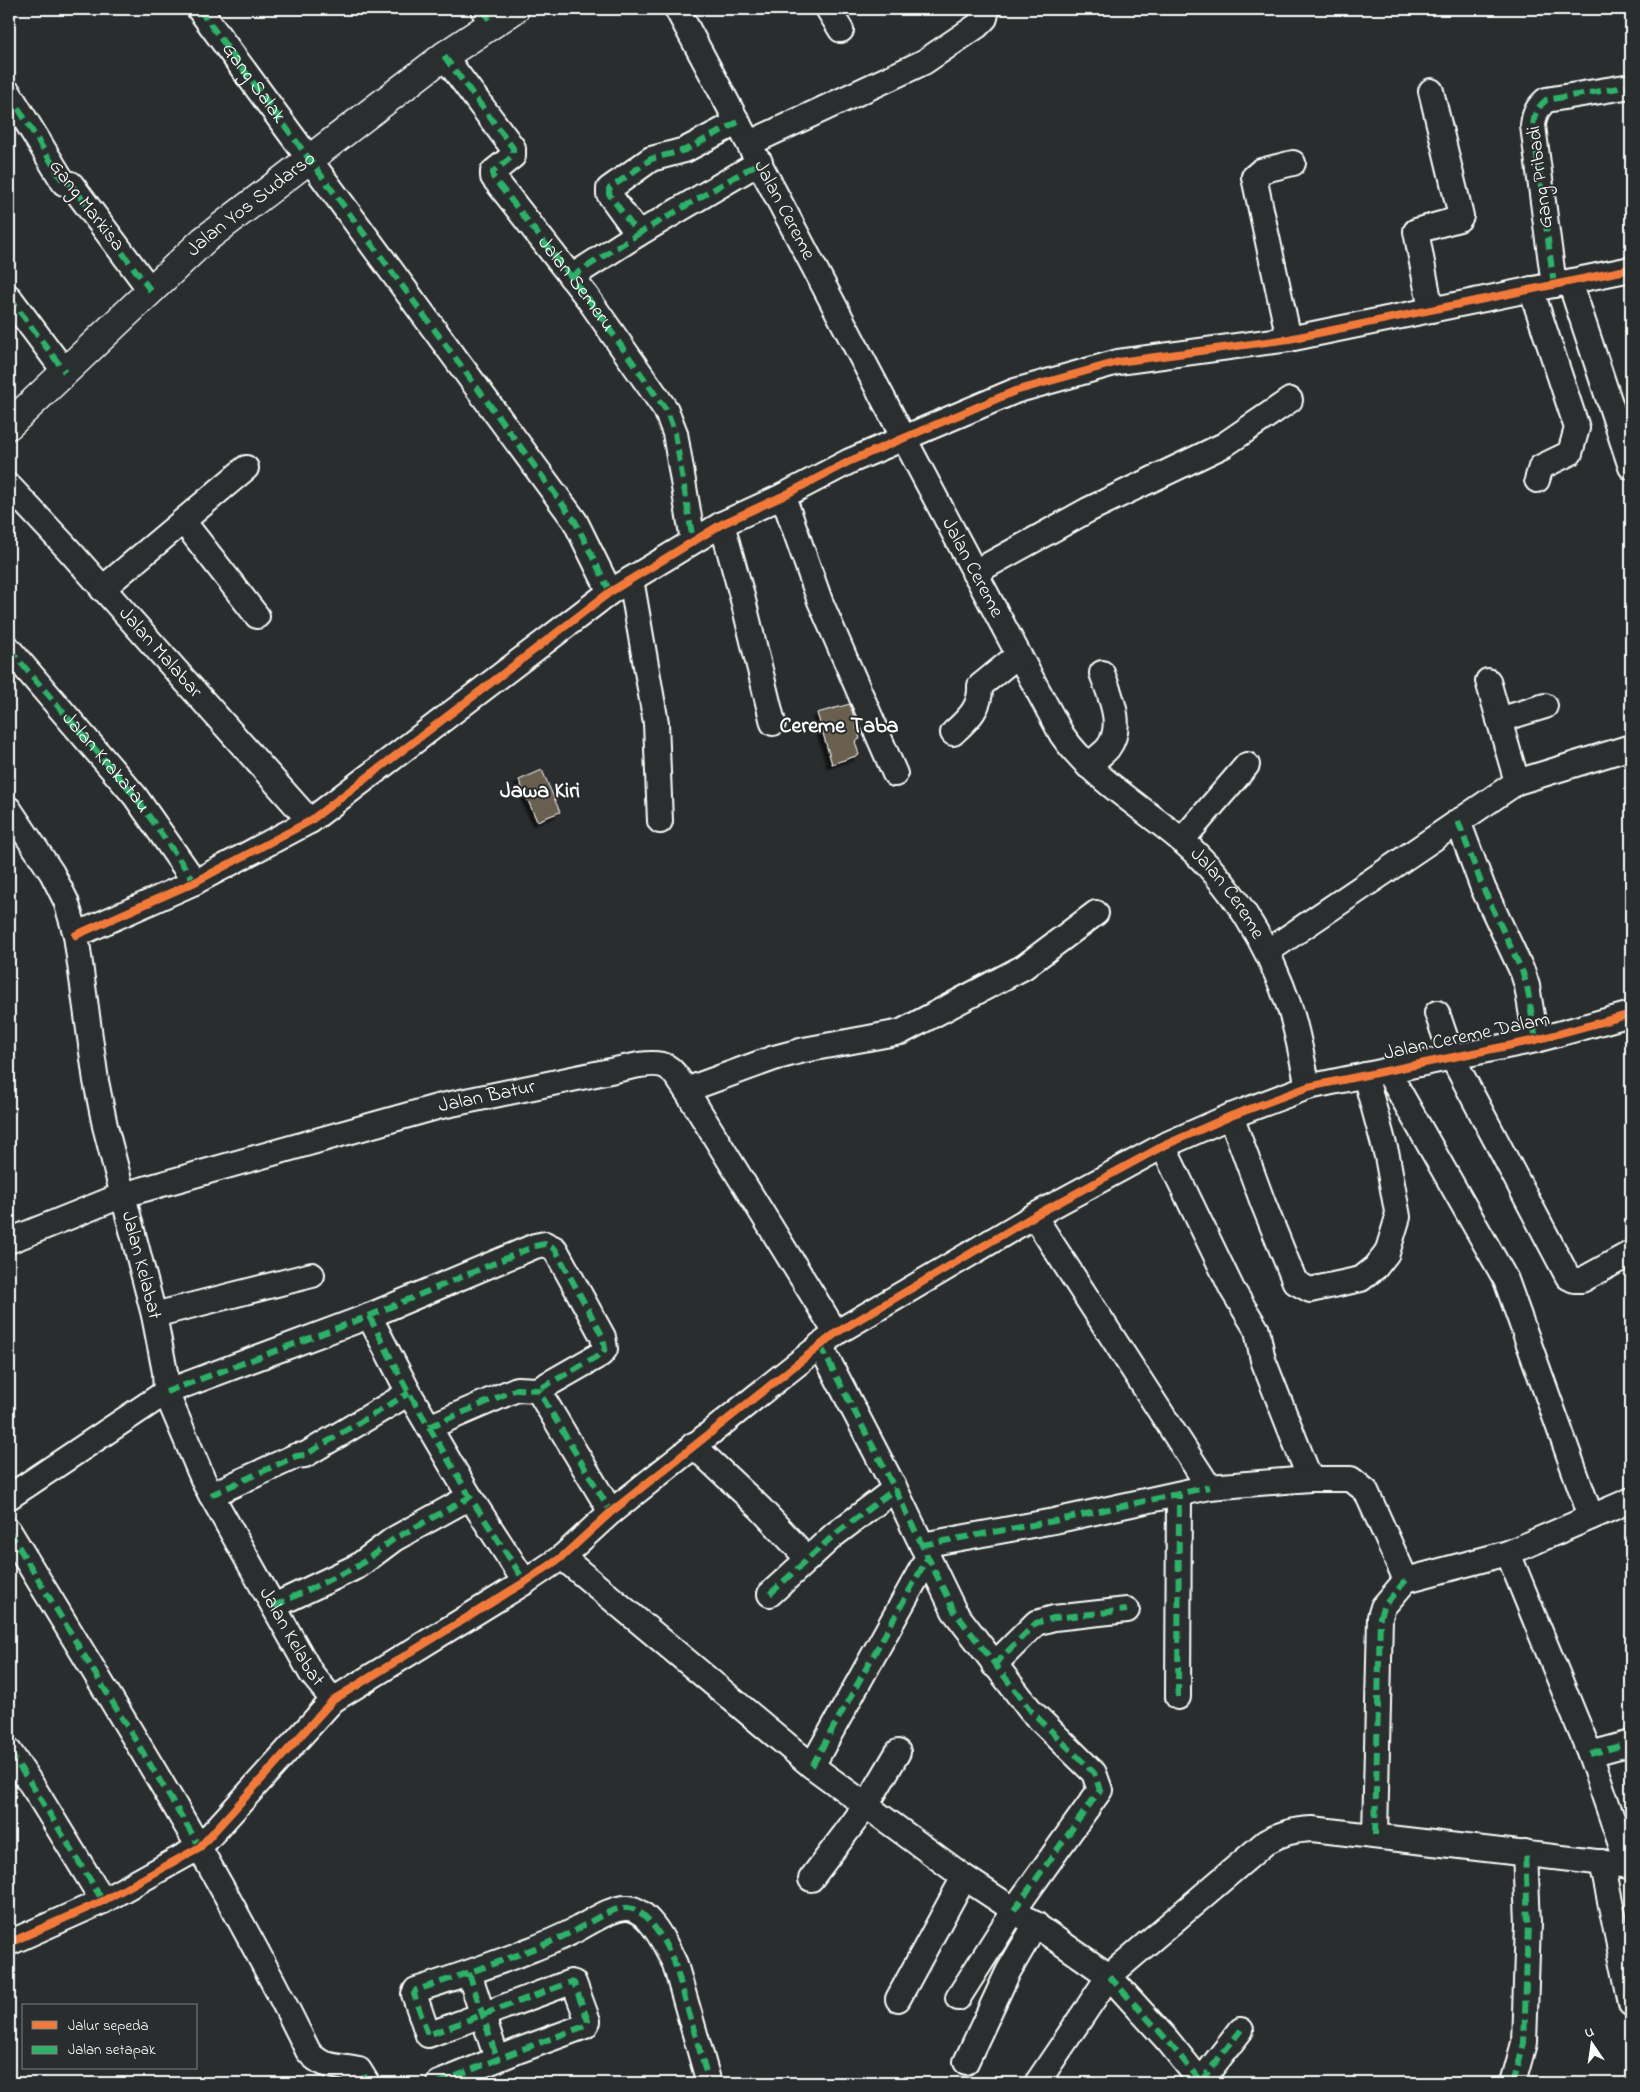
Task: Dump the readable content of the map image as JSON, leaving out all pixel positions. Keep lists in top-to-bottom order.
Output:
{
  "streets": {
    "highway": ["Jalan Yos Sudarso"],
    "street": [
      "Gang Salak",
      "Gang Pribadi",
      "Gang Markisa",
      "Jalan Cereme",
      "Jalan Semeru",
      "Jalan Malabar",
      "Jalan Krakatau",
      "Jalan Cereme Dalam",
      "Jalan Batur",
      "Jalan Kelabat"
    ]
  },
  "crossings": [
    ["Gang Salak", "Jalan Yos Sudarso"],
    ["Jalan Yos Sudarso", "Gang Markisa"],
    ["Jalan Yos Sudarso", "Jalan Semeru"],
    ["Jalan Cereme", "Jalan Cereme Dalam"],
    ["Jalan Cereme Dalam", "Jalan Batur"],
    ["Jalan Cereme Dalam", "Jalan Kelabat"],
    ["Jalan Batur", "Jalan Kelabat"]
  ],
  "districts": ["Cereme Taba", "Jawa Kiri"],
  "legend": ["Jalur sepeda", "Jalan setapak"],
  "north": "top"
}
